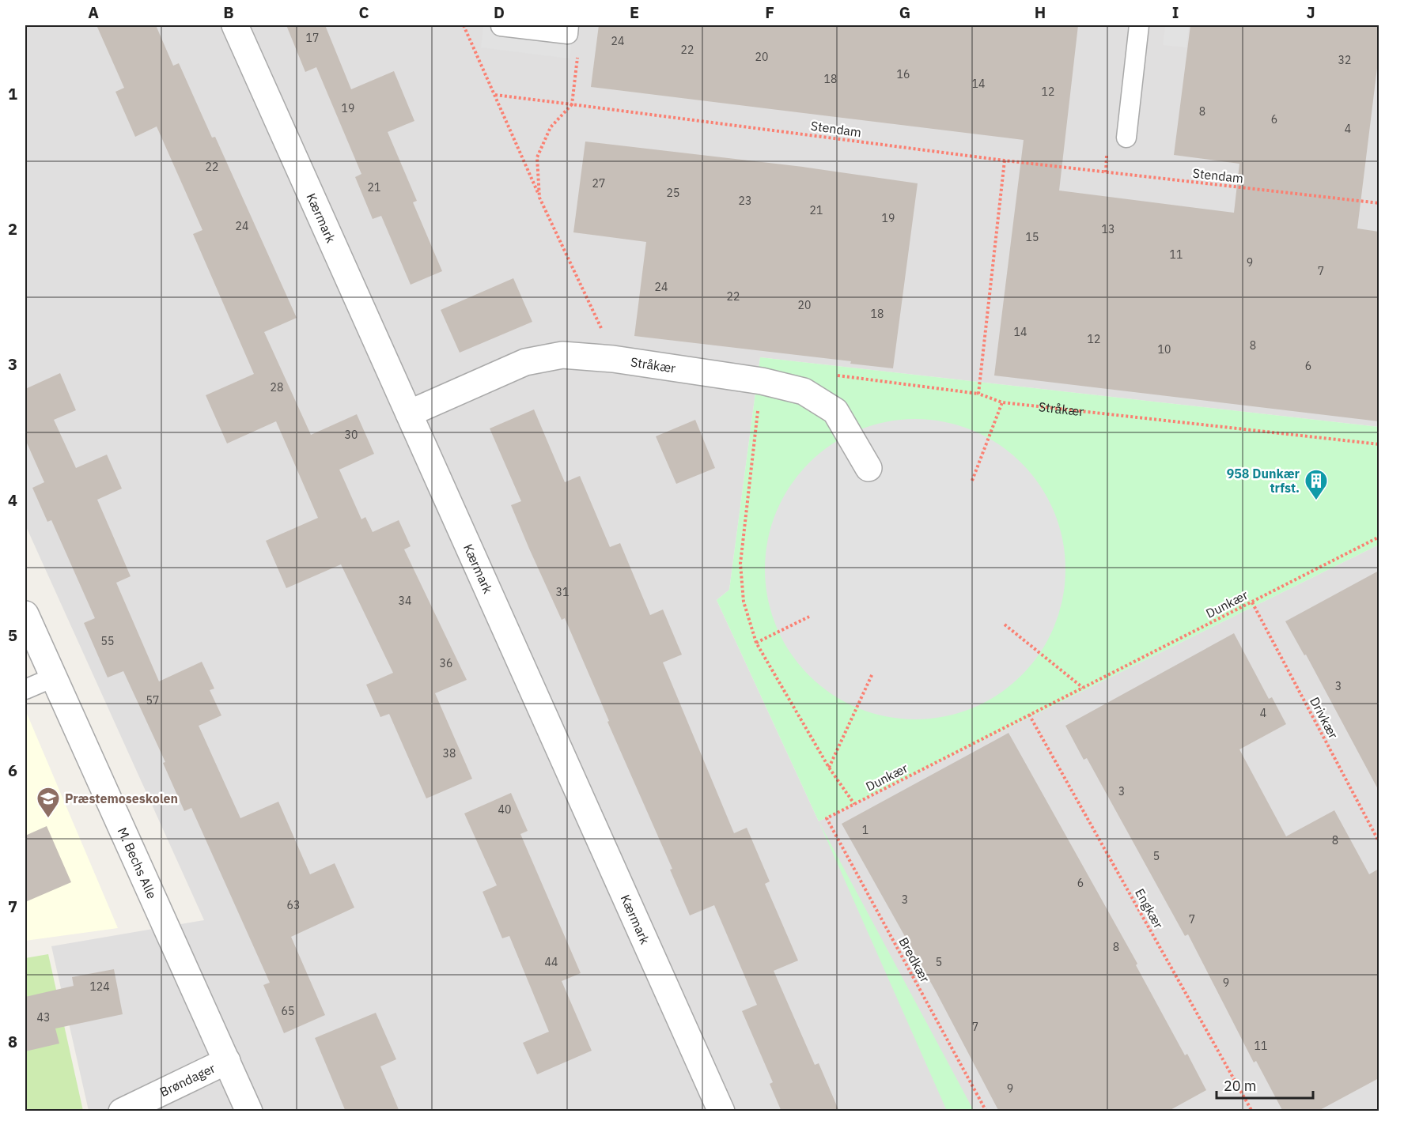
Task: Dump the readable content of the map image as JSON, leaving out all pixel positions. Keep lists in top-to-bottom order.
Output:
{
  "streets": {
    "street": [
      "Kærmark",
      "Stråkær",
      "M. Bechs Alle",
      "Brøndager"
    ],
    "path": [
      "Stendam",
      "Dunkær",
      "Drivkær",
      "Engkær",
      "Bredkær"
    ]
  },
  "crossings": [
    ["Kærmark", "Stråkær"],
    ["Dunkær", "Drivkær"],
    ["Dunkær", "Engkær"],
    ["Dunkær", "Bredkær"],
    ["M. Bechs Alle", "Brøndager"]
  ],
  "places": {
    "building": ["958 Dunkær trfst."],
    "school or university": ["Præstemoseskolen"]
  },
  "house_numbers": [
    "17",
    "24",
    "22",
    "20",
    "32",
    "16",
    "18",
    "14",
    "12",
    "19",
    "8",
    "6",
    "4",
    "22",
    "27",
    "21",
    "25",
    "23",
    "21",
    "19",
    "24",
    "13",
    "15",
    "11",
    "9",
    "7",
    "24",
    "22",
    "20",
    "18",
    "14",
    "12",
    "8",
    "10",
    "6",
    "28",
    "30",
    "31",
    "34",
    "55",
    "36",
    "3",
    "57",
    "4",
    "38",
    "3",
    "40",
    "1",
    "8",
    "5",
    "6",
    "3",
    "63",
    "7",
    "8",
    "44",
    "5",
    "9",
    "124",
    "65",
    "43",
    "7",
    "11",
    "9"
  ],
  "scale_bar": "20 m",
  "grid": {
    "columns": [
      "A",
      "B",
      "C",
      "D",
      "E",
      "F",
      "G",
      "H",
      "I",
      "J"
    ],
    "rows": [
      "1",
      "2",
      "3",
      "4",
      "5",
      "6",
      "7",
      "8"
    ]
  }
}
